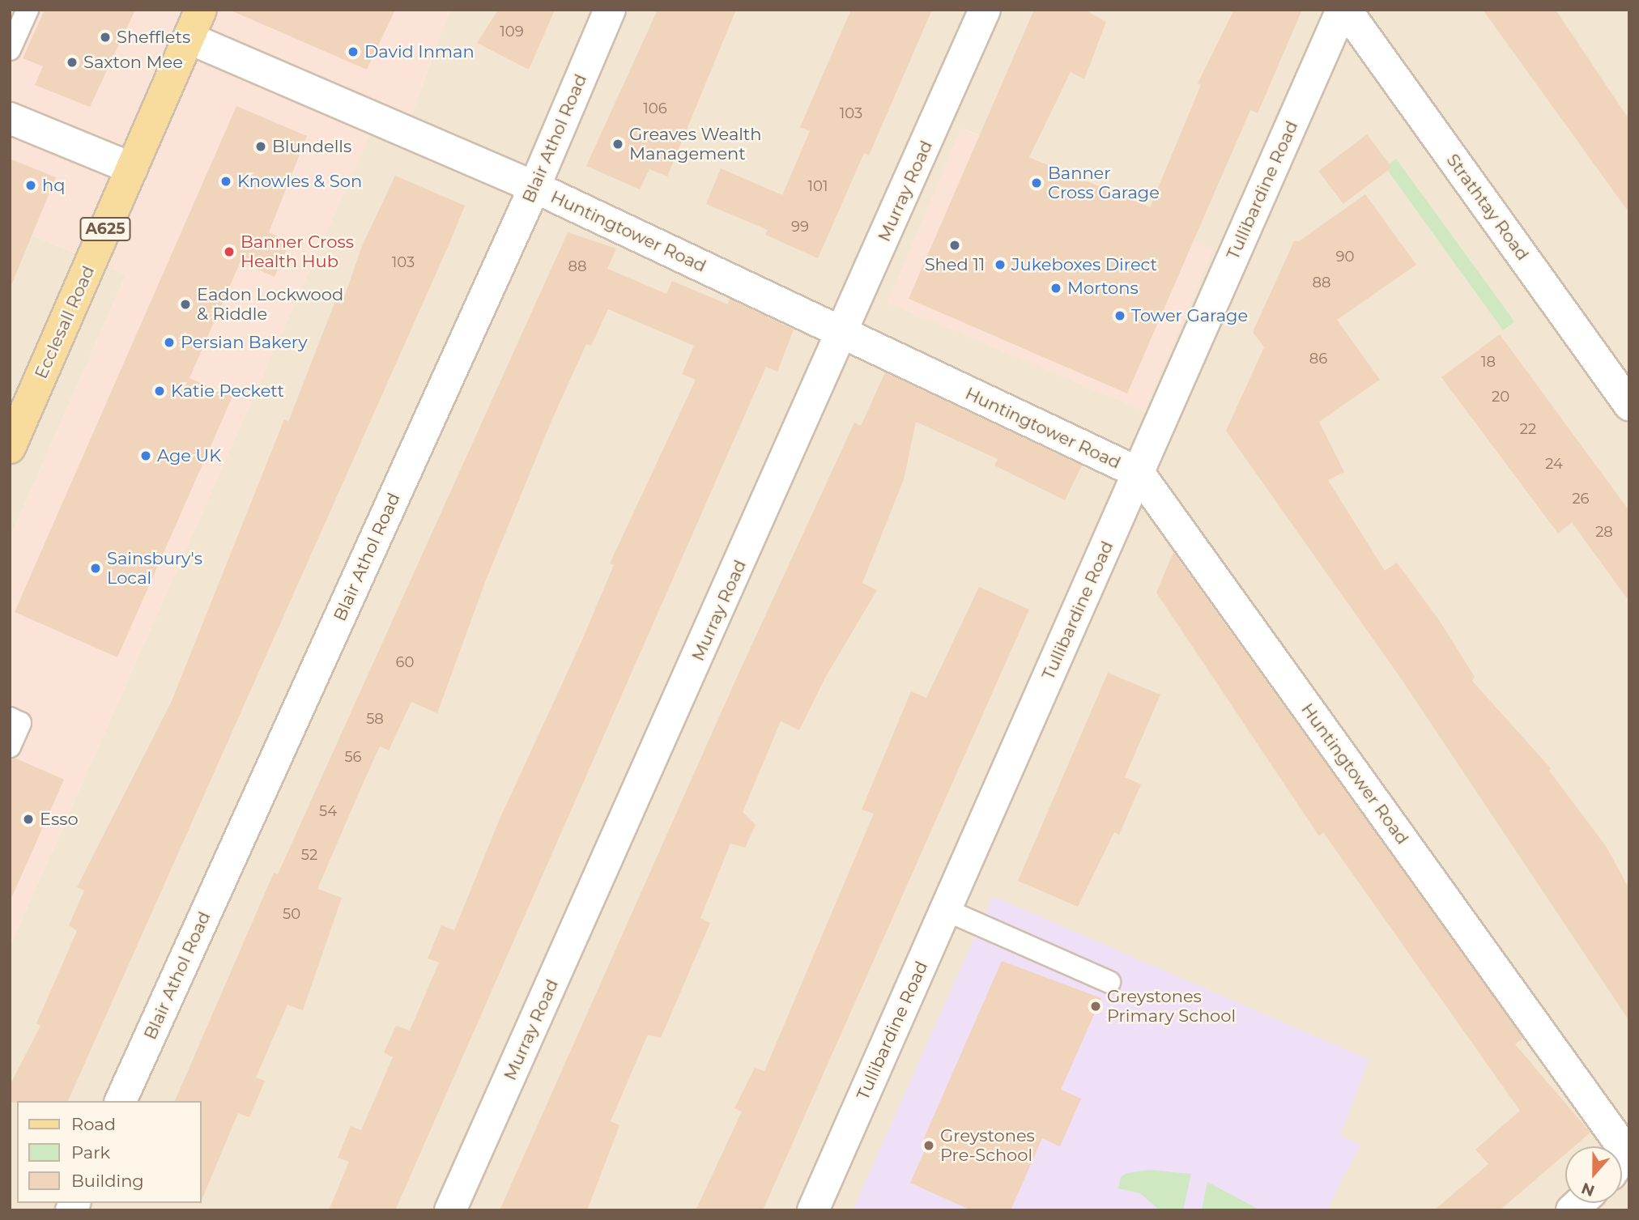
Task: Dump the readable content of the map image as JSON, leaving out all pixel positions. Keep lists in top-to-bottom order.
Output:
{
  "streets": {
    "main road": ["A625", "Ecclesall Road"],
    "street": [
      "Blair Athol Road",
      "Tullibardine Road",
      "Murray Road",
      "Strathtay Road",
      "Huntingtower Road"
    ]
  },
  "crossings": [
    ["Blair Athol Road", "Huntingtower Road"],
    ["Tullibardine Road", "Strathtay Road"],
    ["Tullibardine Road", "Huntingtower Road"],
    ["Murray Road", "Huntingtower Road"],
    ["Huntingtower Road", "Ecclesall Road"]
  ],
  "places": [
    "Shefflets",
    "David Inman",
    "Saxton Mee",
    "Greaves Wealth Management",
    "Blundells",
    "Knowles & Son",
    "Banner Cross Garage",
    "hq",
    "Shed 11",
    "Banner Cross Health Hub",
    "Jukeboxes Direct",
    "Mortons",
    "Eadon Lockwood & Riddle",
    "Tower Garage",
    "Persian Bakery",
    "Katie Peckett",
    "Age UK",
    "Sainsbury's Local",
    "Esso",
    "Greystones Primary School",
    "Greystones Pre-School"
  ],
  "house_numbers": [
    "109",
    "106",
    "103",
    "101",
    "99",
    "90",
    "103",
    "88",
    "88",
    "86",
    "18",
    "20",
    "22",
    "24",
    "26",
    "28",
    "60",
    "58",
    "56",
    "54",
    "52",
    "50"
  ],
  "legend": ["Road", "Park", "Building"],
  "north": "bottom"
}
